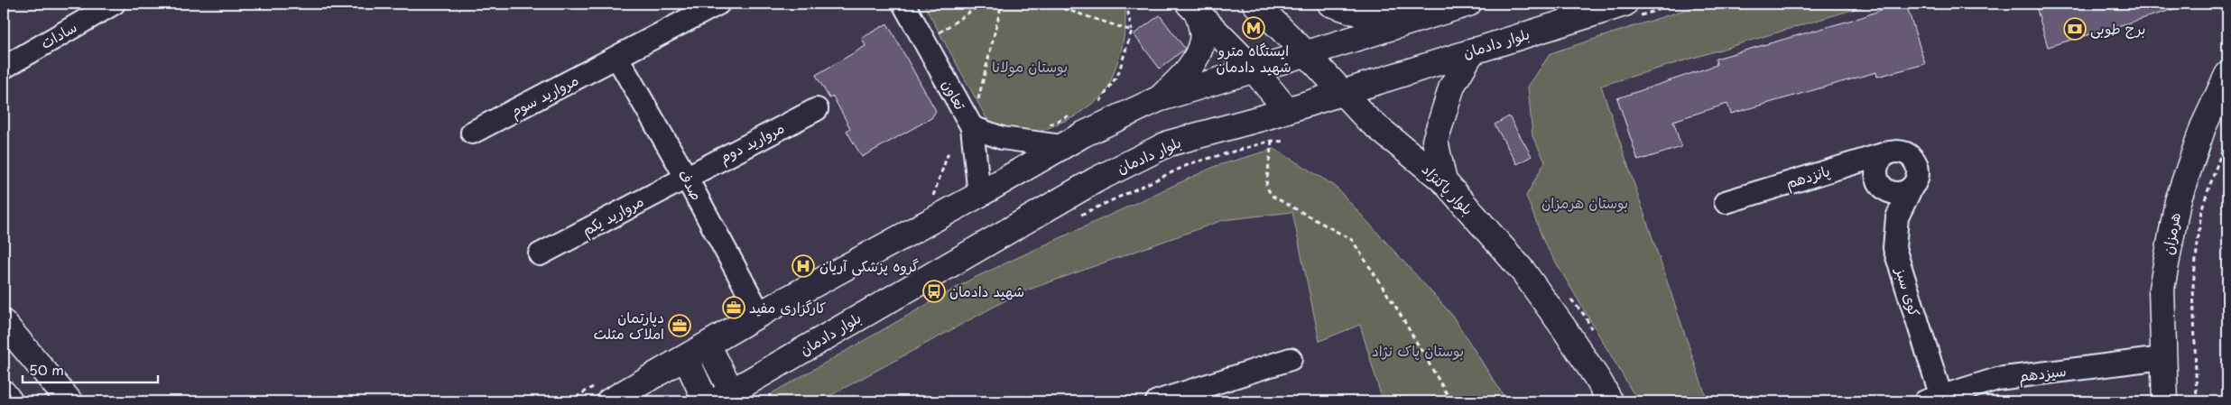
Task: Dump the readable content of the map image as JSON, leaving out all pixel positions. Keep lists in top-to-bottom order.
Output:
{
  "streets": {
    "main road": ["بلوار دادمان", "بلوار پاکنژاد", "هرمزان"],
    "street": [
      "سادات",
      "تعاون",
      "مروارید سوم",
      "مروارید دوم",
      "پانزدهم",
      "صدف",
      "مروارید یکم",
      "کوی سبز",
      "سیزدهم"
    ]
  },
  "crossings": [
    ["بلوار دادمان", "بلوار پاکنژاد"],
    ["مروارید سوم", "صدف"],
    ["مروارید دوم", "صدف"],
    ["مروارید دوم", "مروارید یکم"],
    ["پانزدهم", "کوی سبز"],
    ["صدف", "مروارید یکم"],
    ["هرمزان", "سیزدهم"],
    ["کوی سبز", "سیزدهم"]
  ],
  "parks": ["بوستان مولانا", "بوستان هرمزان", "بوستان پاک نژاد"],
  "places": {
    "metro station": ["ایستگاه مترو شهید دادمان"],
    "bank": ["برج طوبی"],
    "hospital": ["گروه پزشکی آریان"],
    "bus stop": ["شهید دادمان"],
    "office": ["کارگزاری مفید", "دپارتمان املاک مثلث"]
  },
  "scale_bar": "50 m"
}
